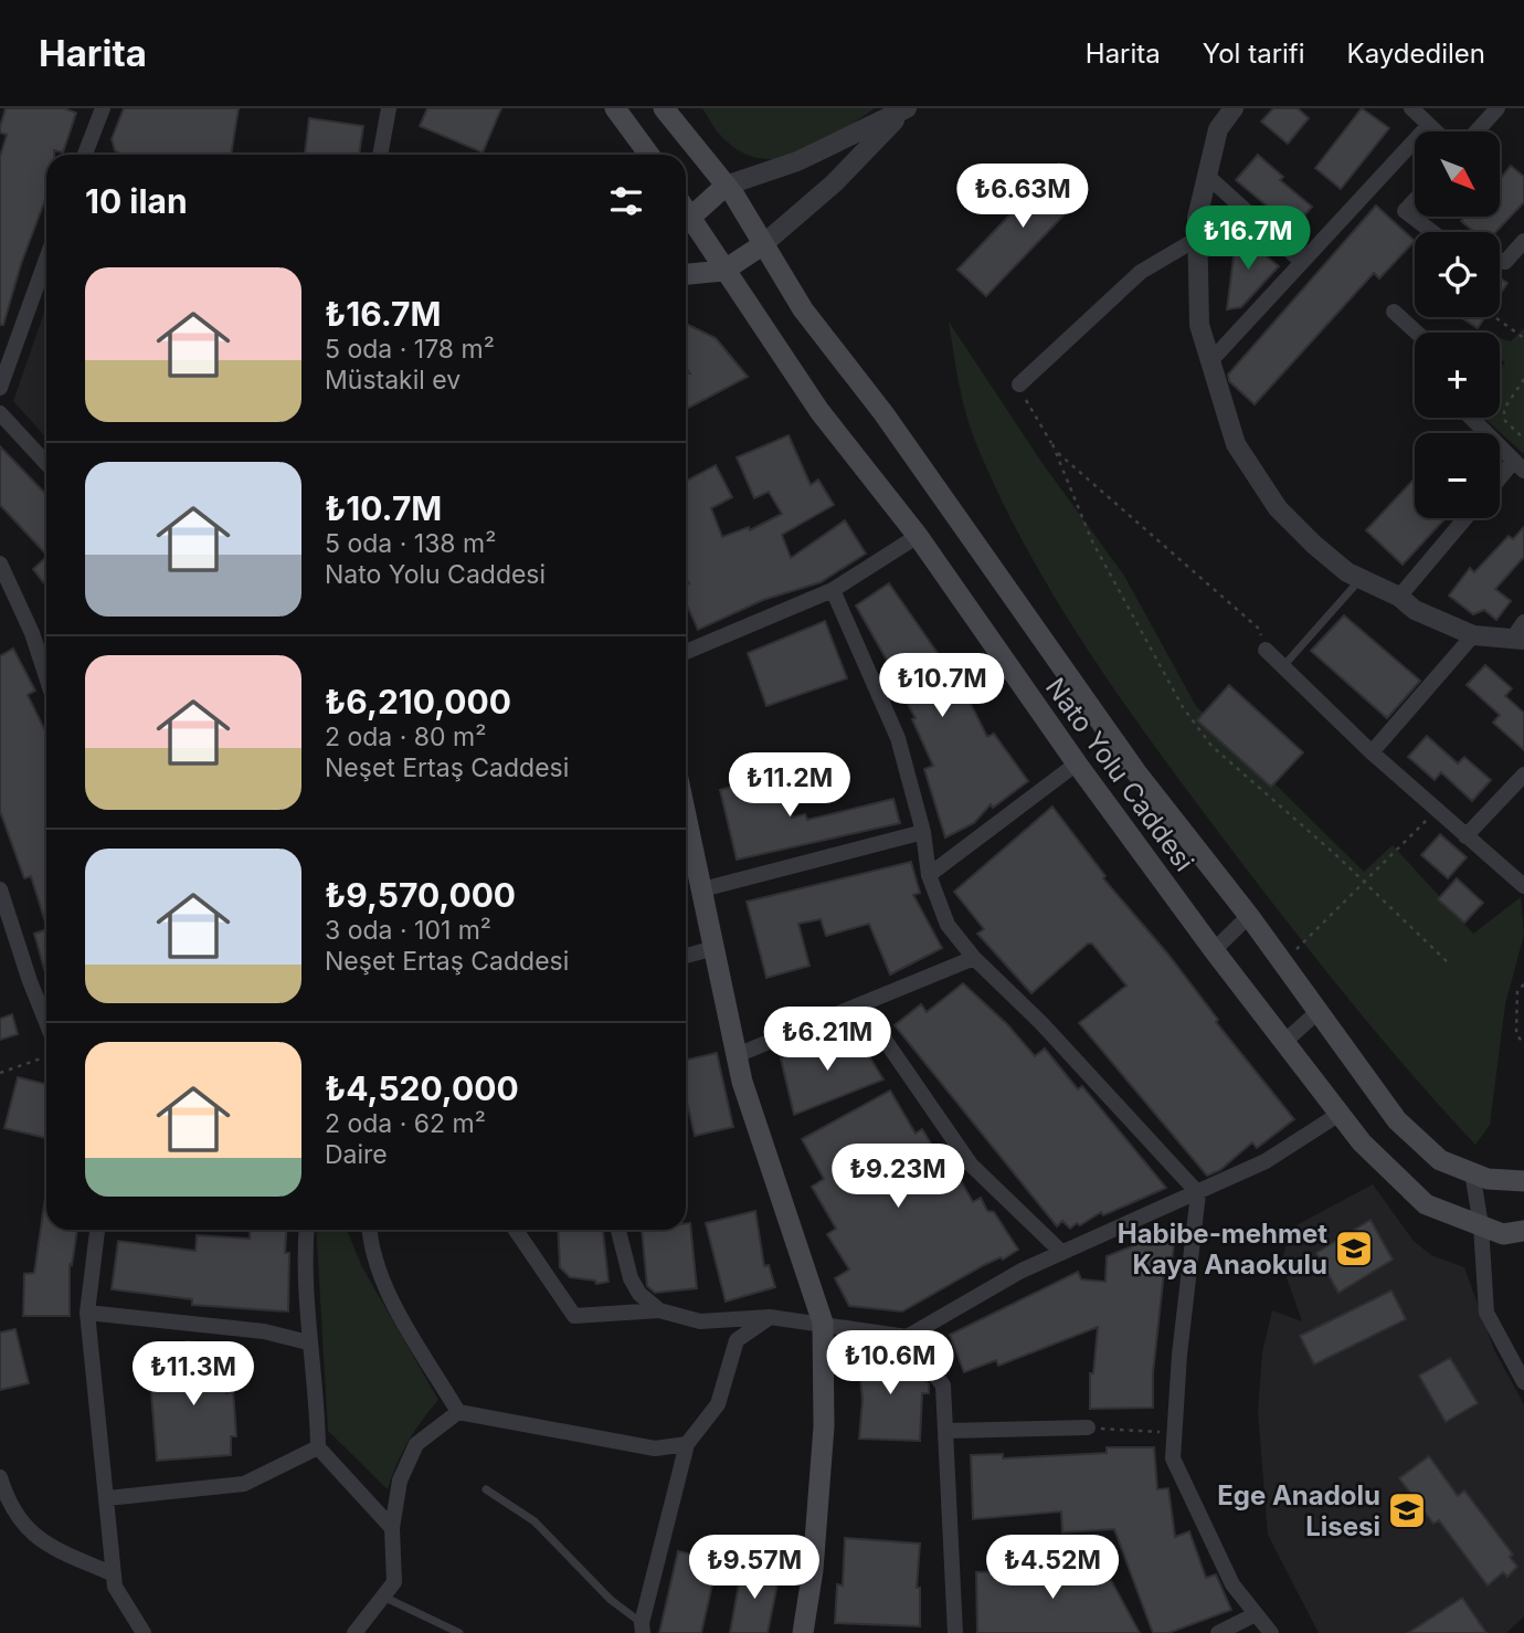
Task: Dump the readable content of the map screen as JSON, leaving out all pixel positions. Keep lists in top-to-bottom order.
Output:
{
  "streets": {
    "main road": ["Nato Yolu Caddesi"]
  },
  "places": {
    "school or university": ["Habibe-mehmet Kaya Anaokulu", "Ege Anadolu Lisesi"]
  },
  "north": "bottom right",
  "page": {
    "header": "Harita",
    "nav": ["Harita", "Yol tarifi", "Kaydedilen"],
    "map_buttons": ["+", "−"],
    "heading": "10 ilan",
    "price": [
      "₺6.63M",
      "₺16.7M",
      "₺10.7M",
      "₺11.2M",
      "₺6.21M",
      "₺9.23M",
      "₺10.6M",
      "₺11.3M",
      "₺9.57M",
      "₺4.52M"
    ],
    "list": [
      {
        "name": "₺16.7M",
        "note": "5 oda · 178 m² · Müstakil ev"
      },
      {
        "name": "₺10.7M",
        "note": "5 oda · 138 m² · Nato Yolu Caddesi"
      },
      {
        "name": "₺6,210,000",
        "note": "2 oda · 80 m² · Neşet Ertaş Caddesi"
      },
      {
        "name": "₺9,570,000",
        "note": "3 oda · 101 m² · Neşet Ertaş Caddesi"
      },
      {
        "name": "₺4,520,000",
        "note": "2 oda · 62 m² · Daire"
      }
    ]
  }
}
